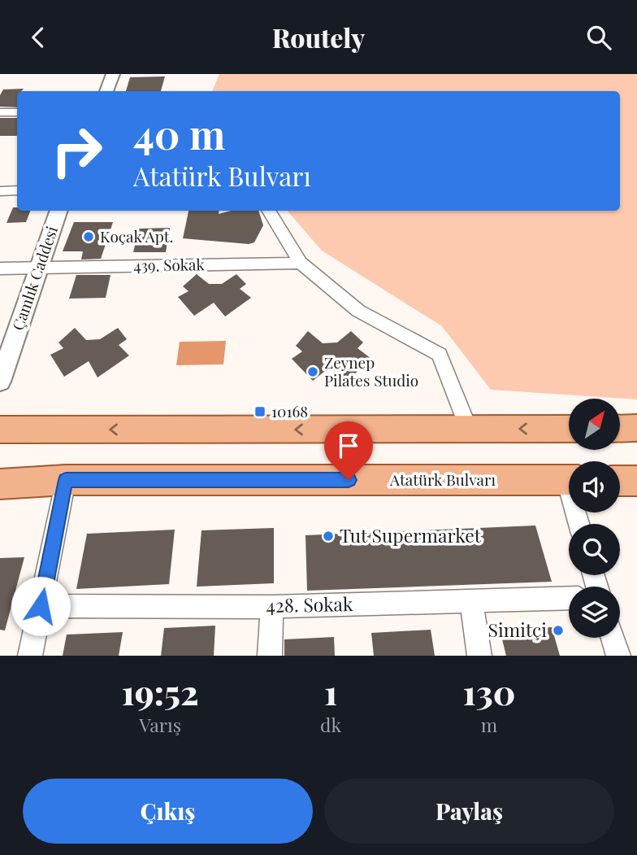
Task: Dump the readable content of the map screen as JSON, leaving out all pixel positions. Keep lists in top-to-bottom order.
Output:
{
  "streets": {
    "main road": ["Atatürk Bulvarı"],
    "street": ["439. Sokak", "Çamlık Caddesi", "428. Sokak"]
  },
  "crossings": [
    ["439. Sokak", "Çamlık Caddesi"]
  ],
  "places": {
    "other": [
      "Koçak Apt.",
      "Zeynep Pilates Studio",
      "Tut Supermarket",
      "Simitçi"
    ],
    "transit": ["10168"]
  },
  "north": "top right",
  "page": {
    "header": "Routely",
    "turn": ["40 m", "Atatürk Bulvarı"],
    "eta": [
      "19:52",
      "Varış",
      "1",
      "dk",
      "130",
      "m"
    ],
    "buttons": ["Çıkış", "Paylaş"]
  }
}
